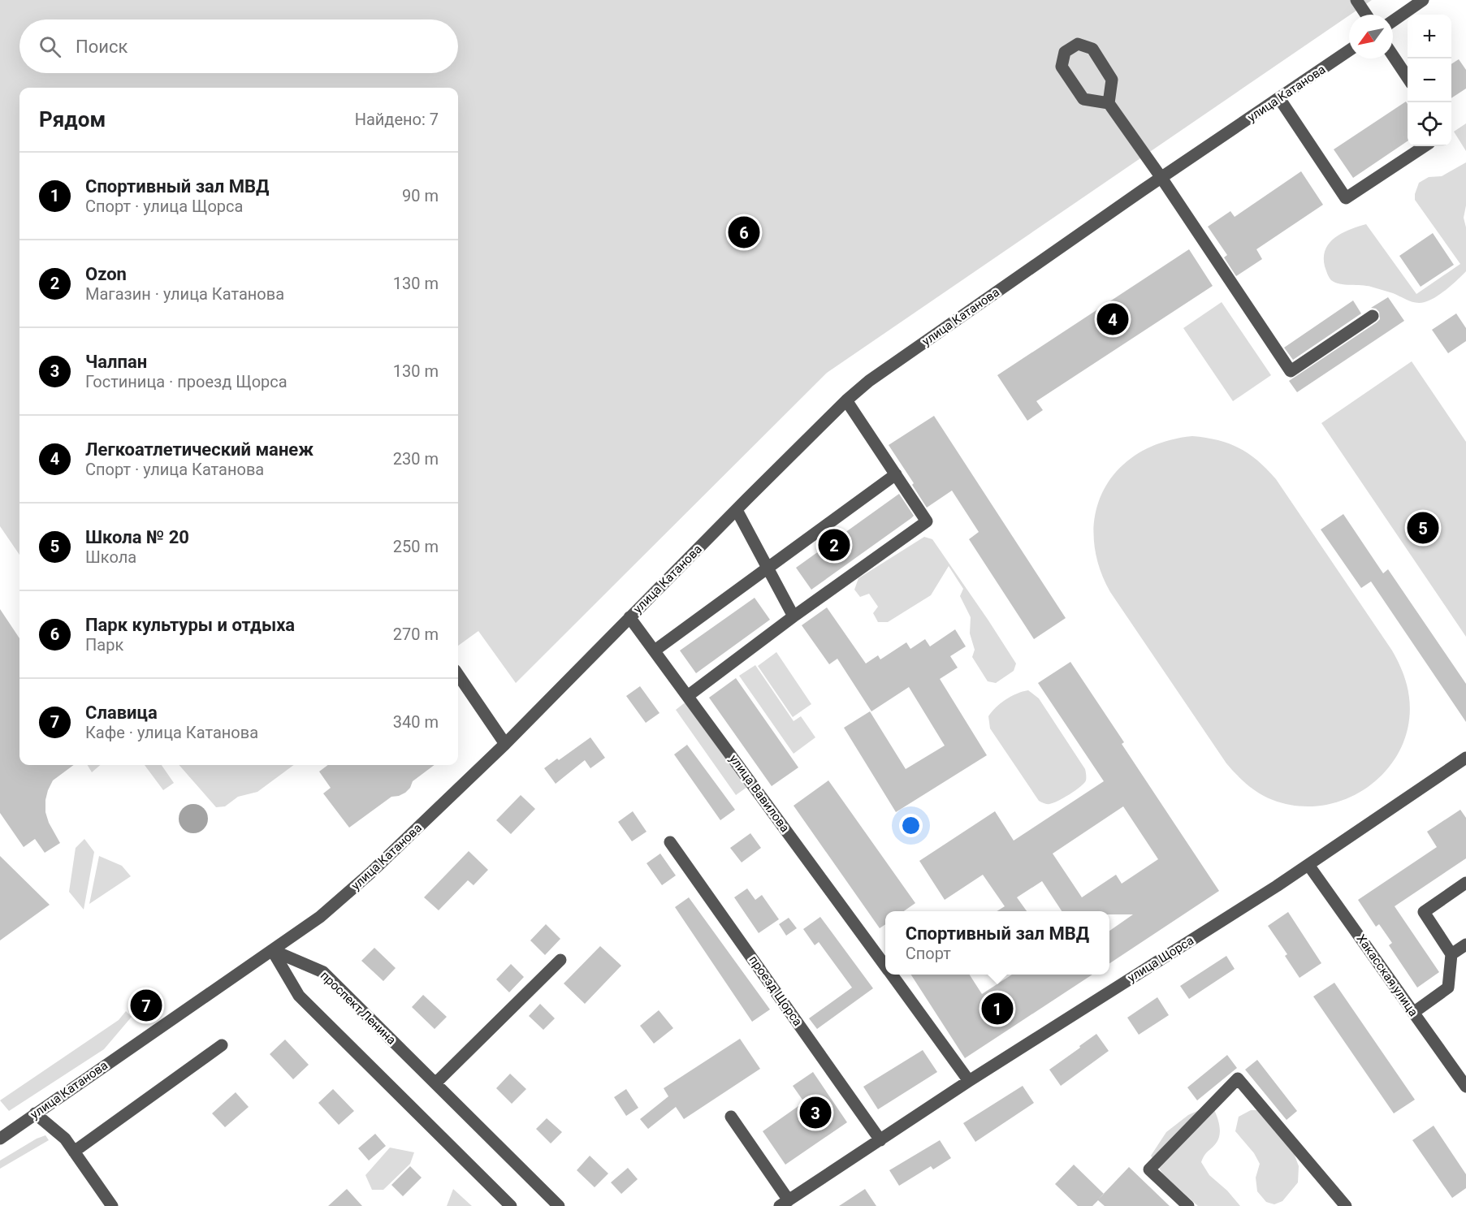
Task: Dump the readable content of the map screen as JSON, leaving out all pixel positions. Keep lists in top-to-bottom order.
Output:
{
  "streets": {
    "street": [
      "улица Катанова",
      "улица Вавилова",
      "улица Щорса",
      "Хакасская улица",
      "проезд Щорса",
      "проспект Ленина"
    ]
  },
  "crossings": [
    ["улица Катанова", "улица Вавилова"],
    ["улица Катанова", "проспект Ленина"],
    ["улица Вавилова", "улица Щорса"],
    ["улица Щорса", "Хакасская улица"],
    ["улица Щорса", "проезд Щорса"]
  ],
  "north": "bottom left",
  "page": {
    "map_buttons": ["+", "−"],
    "search": "Поиск",
    "heading": ["Рядом", "Найдено: 7"],
    "list": [
      {
        "mark": "1",
        "name": "Спортивный зал МВД",
        "note": "Спорт · улица Щорса",
        "value": "90 m"
      },
      {
        "mark": "2",
        "name": "Ozon",
        "note": "Магазин · улица Катанова",
        "value": "130 m"
      },
      {
        "mark": "3",
        "name": "Чалпан",
        "note": "Гостиница · проезд Щорса",
        "value": "130 m"
      },
      {
        "mark": "4",
        "name": "Легкоатлетический манеж",
        "note": "Спорт · улица Катанова",
        "value": "230 m"
      },
      {
        "mark": "5",
        "name": "Школа № 20",
        "note": "Школа",
        "value": "250 m"
      },
      {
        "mark": "6",
        "name": "Парк культуры и отдыха",
        "note": "Парк",
        "value": "270 m"
      },
      {
        "mark": "7",
        "name": "Славица",
        "note": "Кафе · улица Катанова",
        "value": "340 m"
      }
    ],
    "pins": [
      "6",
      "4",
      "5",
      "2",
      "7",
      "1",
      "3"
    ],
    "popup": ["Спортивный зал МВД", "Спорт"]
  }
}
